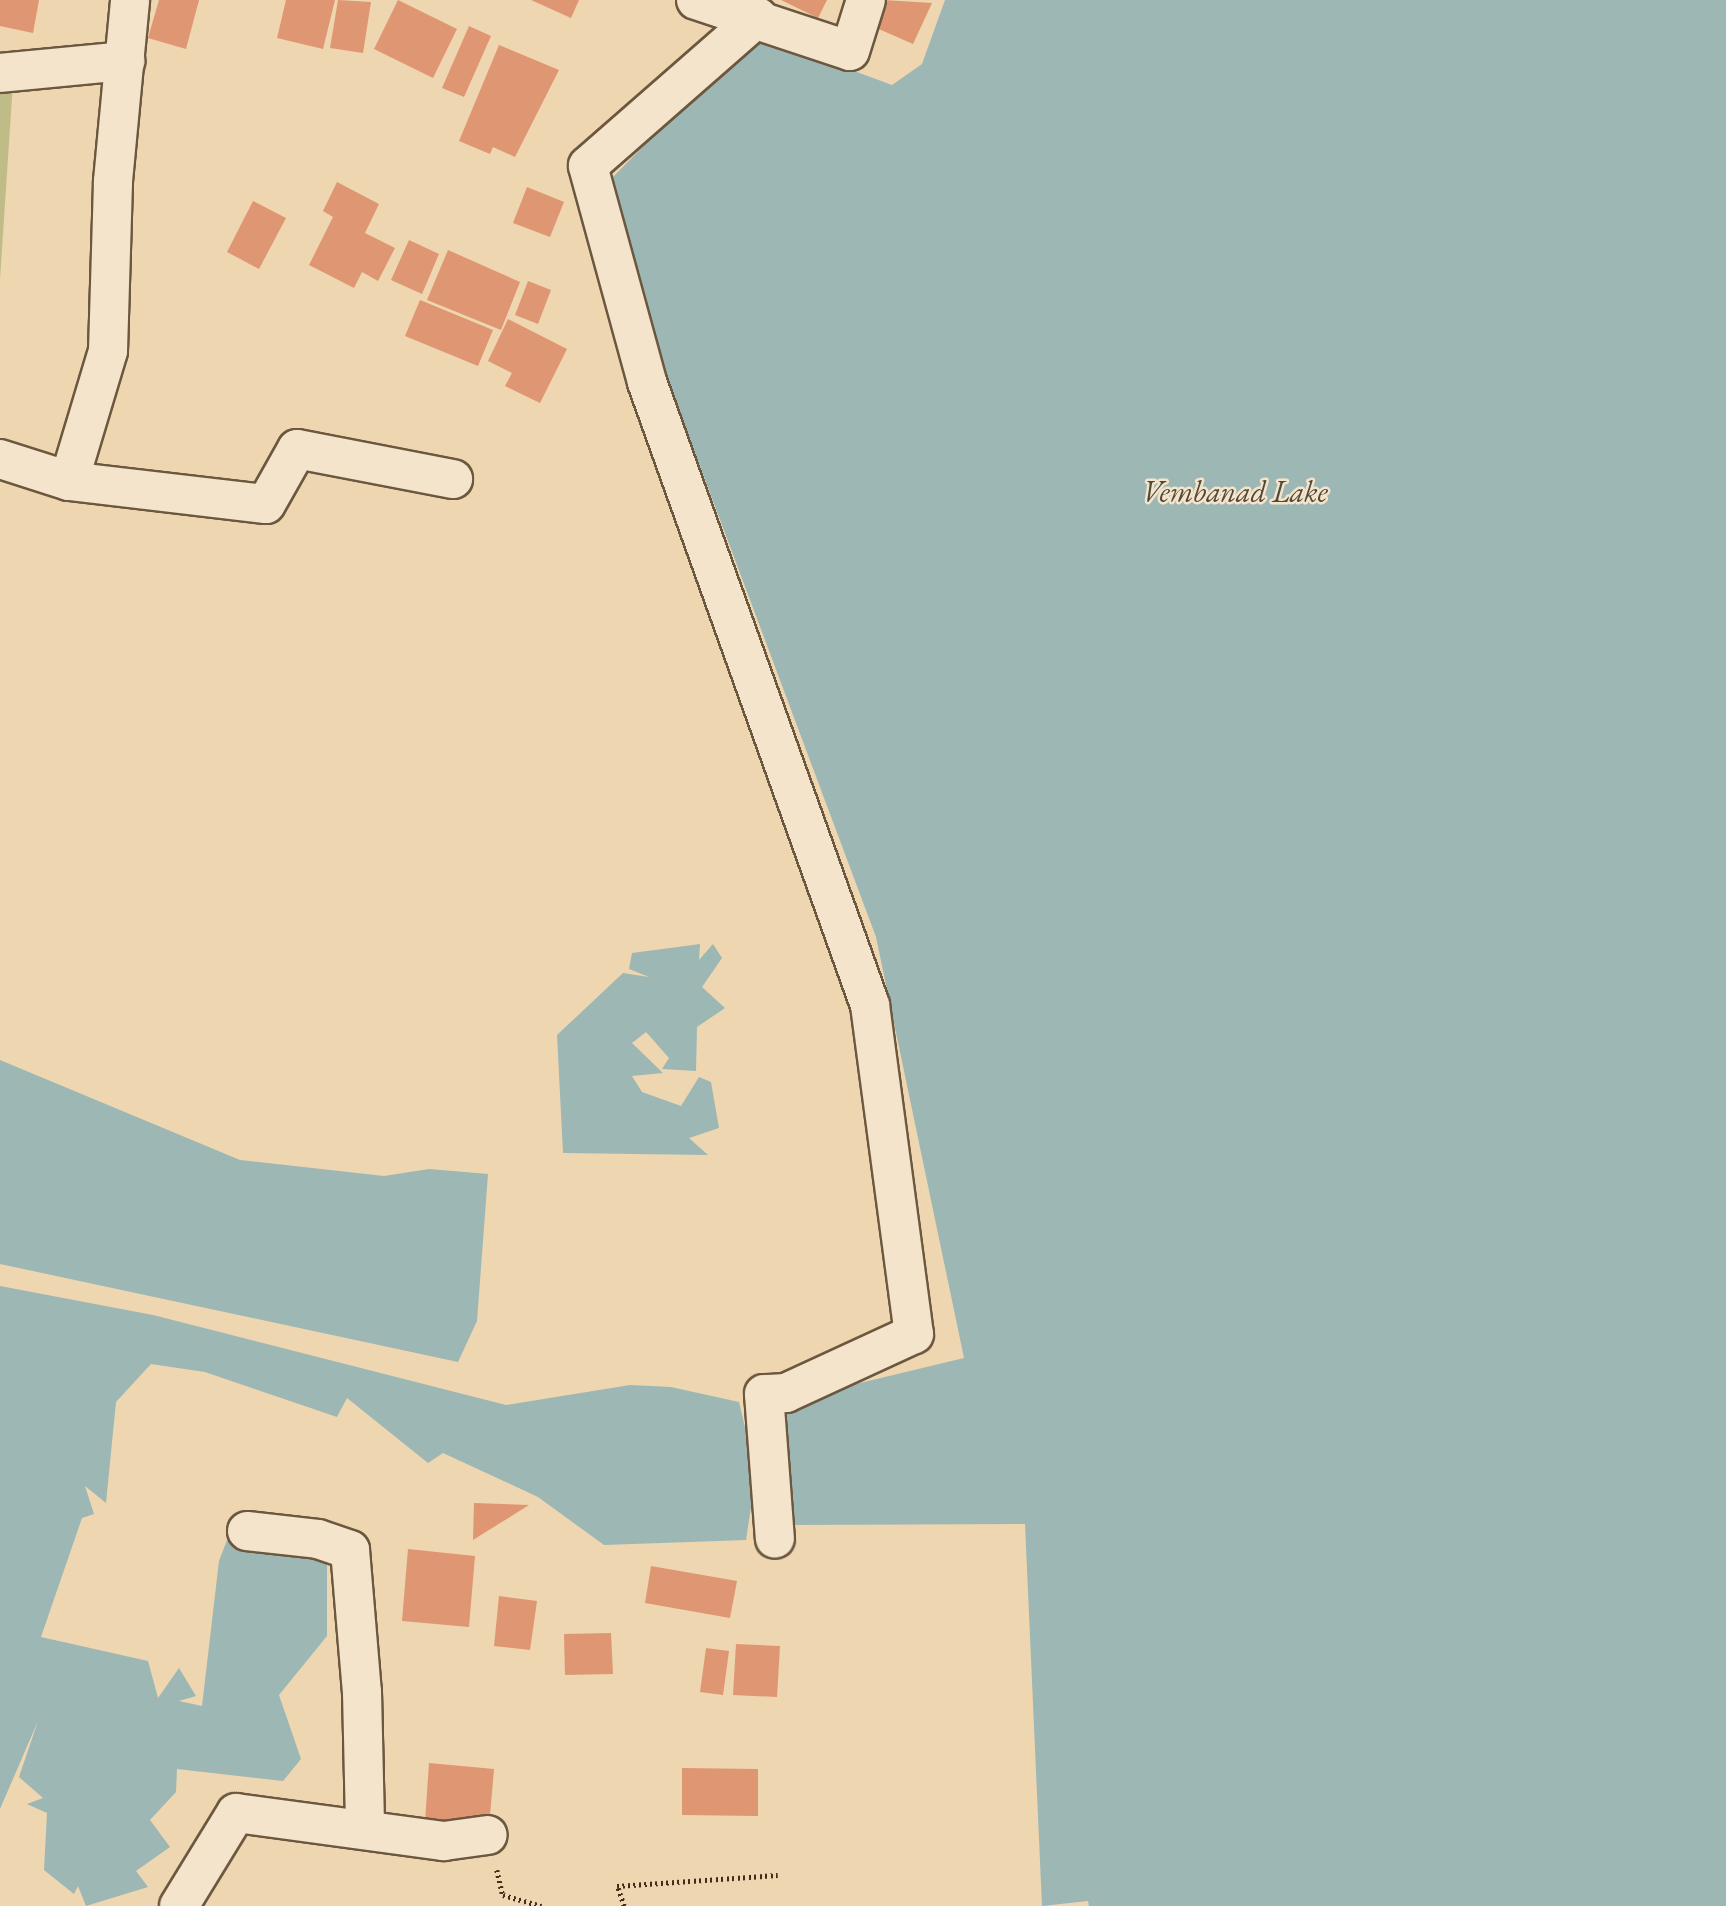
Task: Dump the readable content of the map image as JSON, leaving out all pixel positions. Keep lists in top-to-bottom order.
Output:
{
  "water": ["Vembanad Lake"]
}
